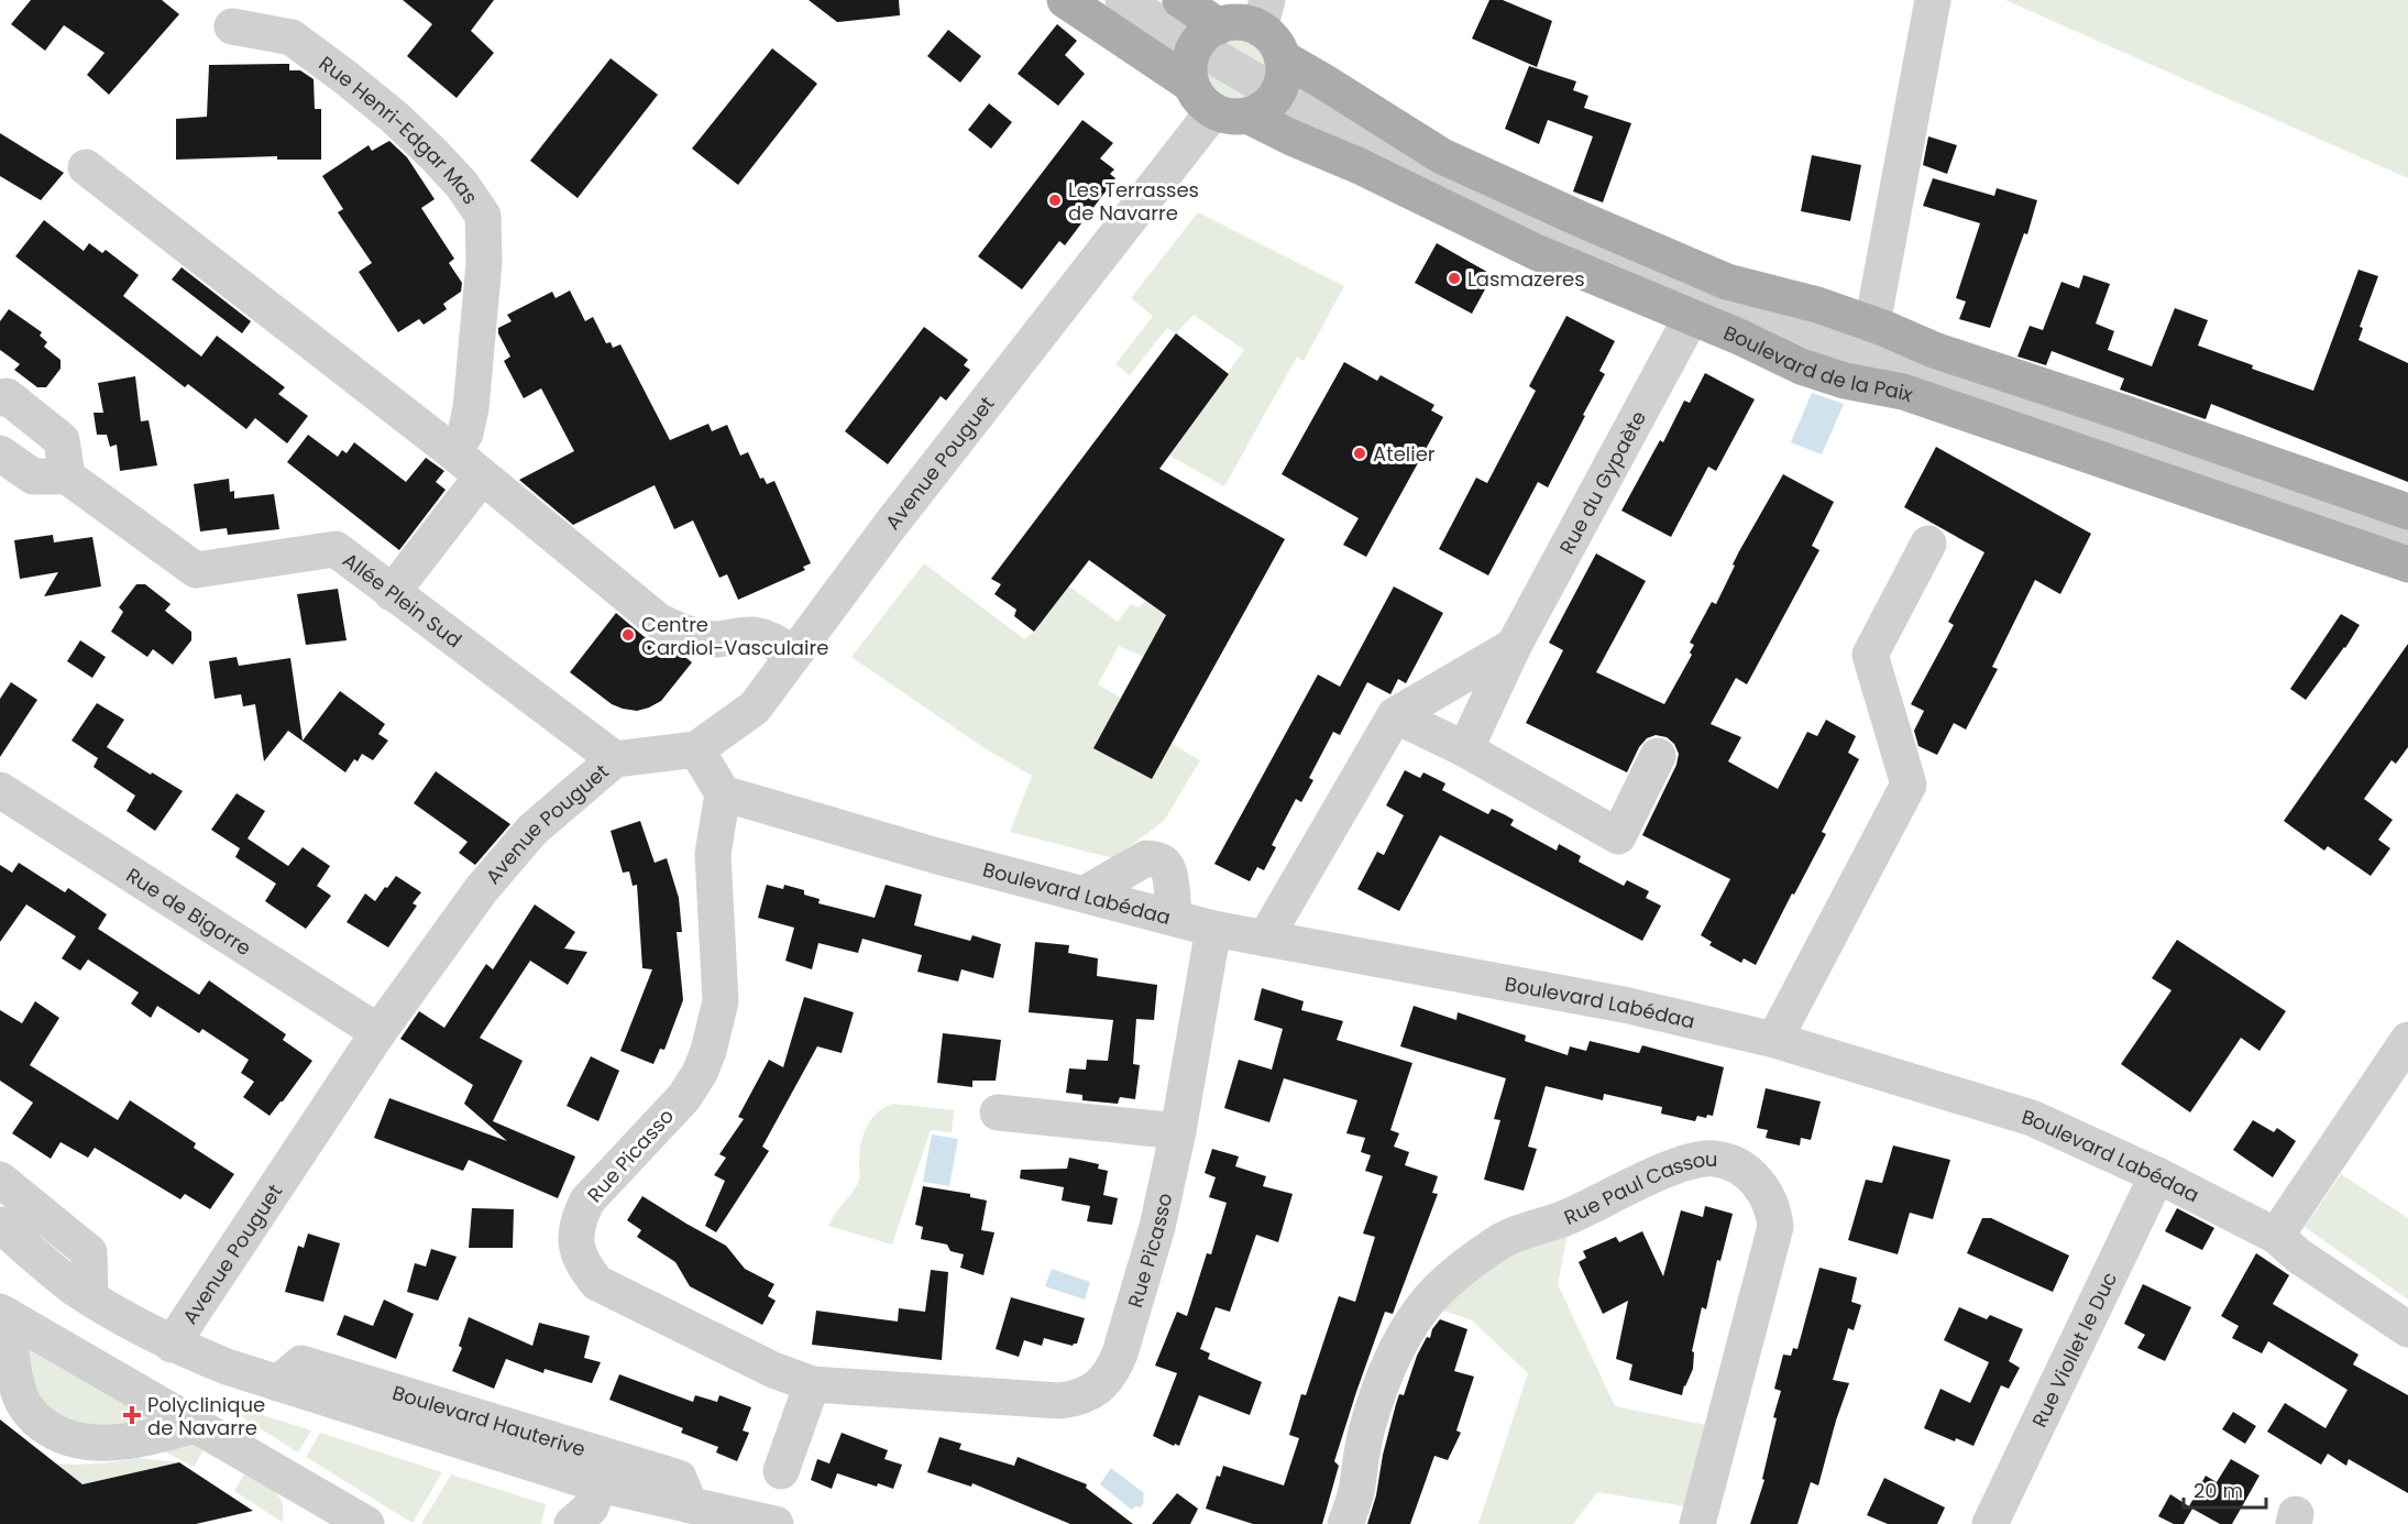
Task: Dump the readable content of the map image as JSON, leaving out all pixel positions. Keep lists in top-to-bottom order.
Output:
{
  "streets": {
    "main road": ["Boulevard de la Paix"],
    "street": [
      "Rue Henri-Edgar Mas",
      "Avenue Pouguet",
      "Rue du Gypaète",
      "Allée Plein Sud",
      "Boulevard Labédaa",
      "Rue de Bigorre",
      "Rue Picasso",
      "Rue Paul Cassou",
      "Rue Viollet le Duc",
      "Boulevard Hauterive"
    ]
  },
  "crossings": [
    ["Boulevard de la Paix", "Avenue Pouguet"],
    ["Boulevard de la Paix", "Rue du Gypaète"],
    ["Avenue Pouguet", "Allée Plein Sud"],
    ["Avenue Pouguet", "Rue de Bigorre"],
    ["Avenue Pouguet", "Boulevard Hauterive"],
    ["Boulevard Labédaa", "Rue Picasso"],
    ["Boulevard Labédaa", "Rue Viollet le Duc"]
  ],
  "places": {
    "other": [
      "Les Terrasses de Navarre",
      "Lasmazeres",
      "Atelier",
      "Centre Cardiol-Vasculaire"
    ],
    "health": ["Polyclinique de Navarre"]
  },
  "scale_bar": "20 m"
}
